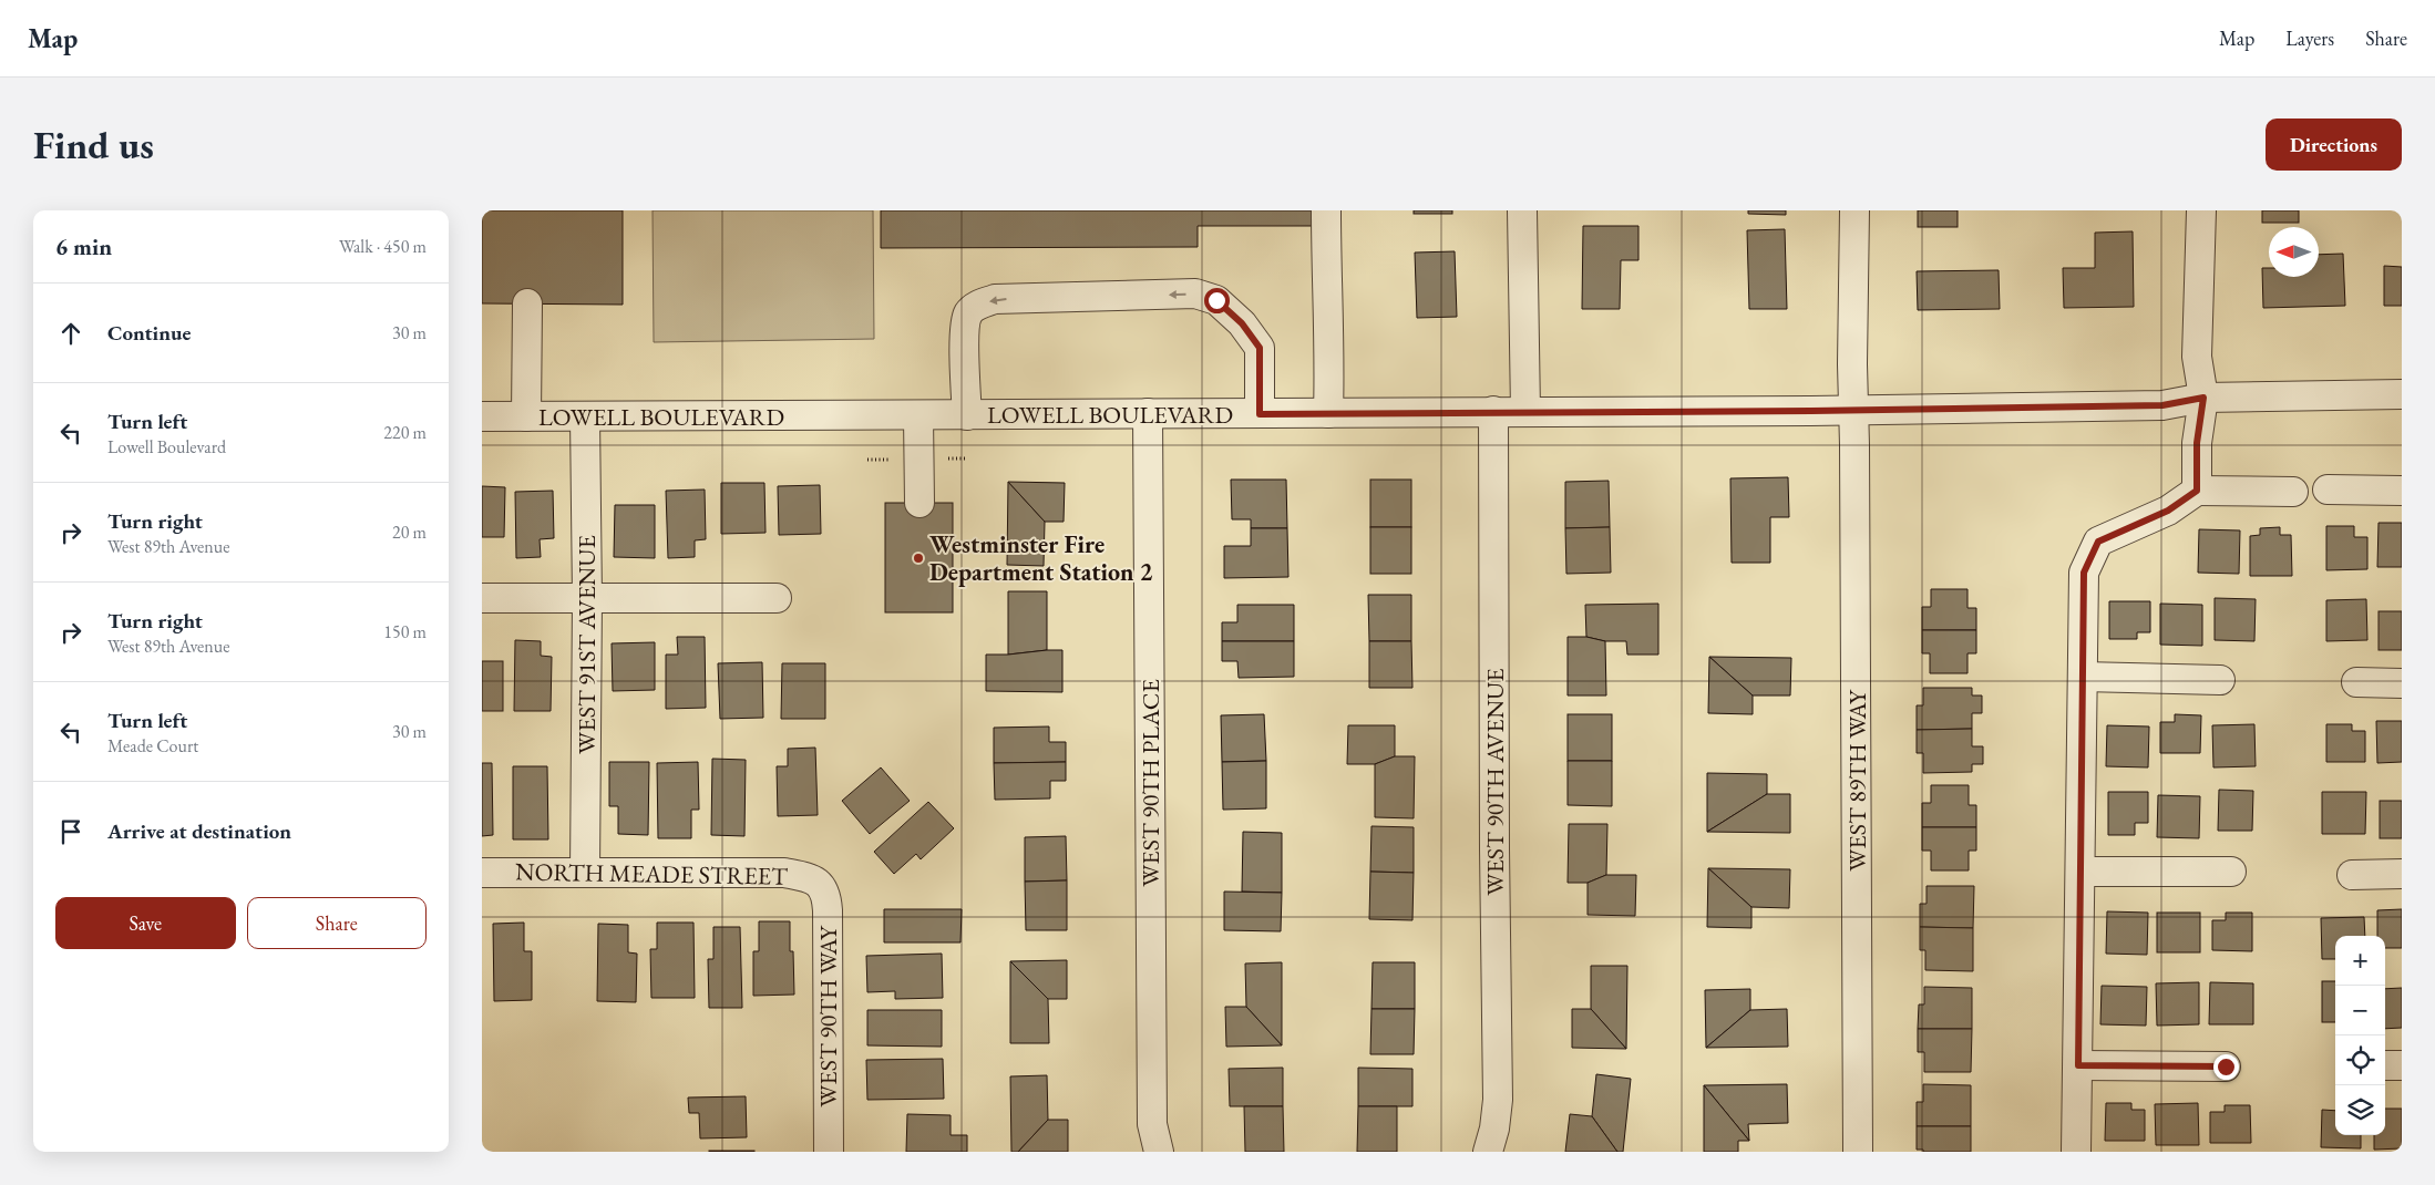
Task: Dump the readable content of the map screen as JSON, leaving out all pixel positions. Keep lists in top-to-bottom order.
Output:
{
  "streets": {
    "street": [
      "LOWELL BOULEVARD",
      "WEST 91ST AVENUE",
      "WEST 89TH WAY",
      "WEST 90TH AVENUE",
      "WEST 90TH PLACE",
      "NORTH MEADE STREET",
      "WEST 90TH WAY"
    ]
  },
  "crossings": [
    ["LOWELL BOULEVARD", "WEST 91ST AVENUE"],
    ["LOWELL BOULEVARD", "WEST 89TH WAY"],
    ["LOWELL BOULEVARD", "WEST 90TH AVENUE"],
    ["LOWELL BOULEVARD", "WEST 90TH PLACE"],
    ["WEST 91ST AVENUE", "NORTH MEADE STREET"],
    ["NORTH MEADE STREET", "WEST 90TH WAY"]
  ],
  "places": ["Westminster Fire Department Station 2"],
  "north": "left",
  "page": {
    "header": "Map",
    "nav": ["Map", "Layers", "Share"],
    "buttons": [
      "Directions",
      ["Save", "Share"]
    ],
    "title": "Find us",
    "heading": ["6 min", "Walk · 450 m"],
    "list": [
      ["Continue", "30 m"],
      ["Turn left", "Lowell Boulevard", "220 m"],
      ["Turn right", "West 89th Avenue", "20 m"],
      ["Turn right", "West 89th Avenue", "150 m"],
      ["Turn left", "Meade Court", "30 m"],
      "Arrive at destination"
    ],
    "map_buttons": ["+", "−"]
  }
}
